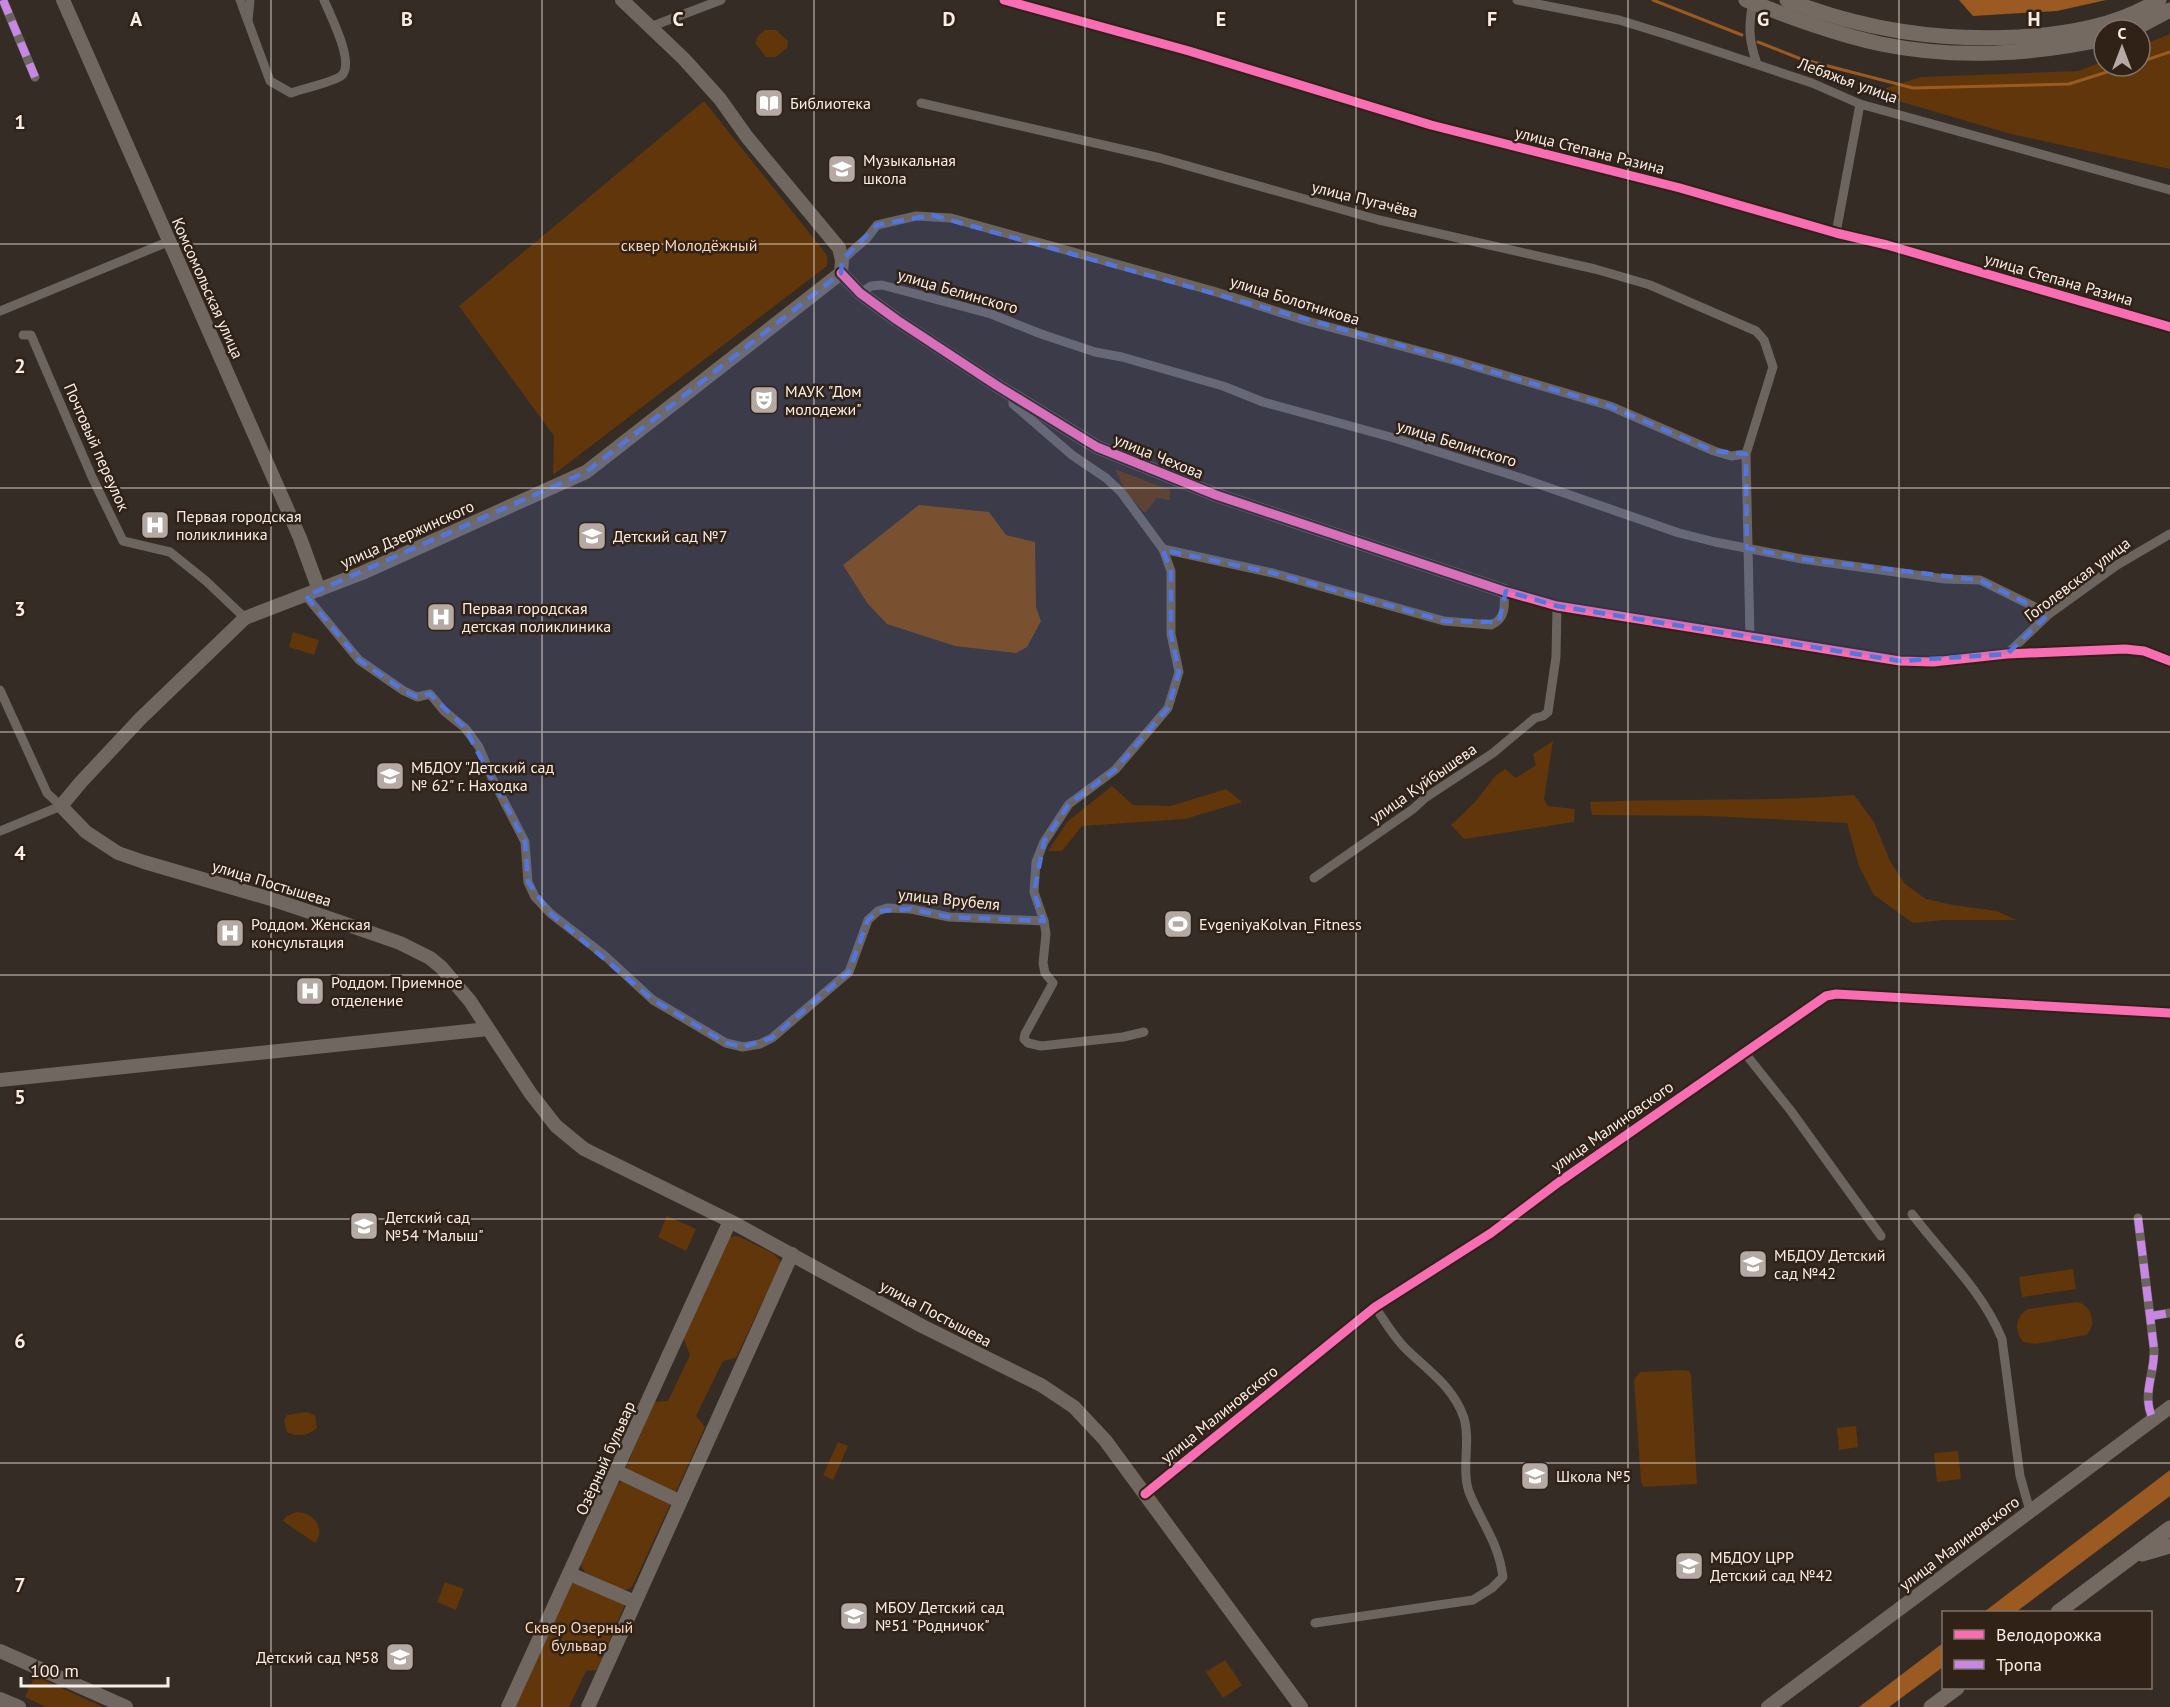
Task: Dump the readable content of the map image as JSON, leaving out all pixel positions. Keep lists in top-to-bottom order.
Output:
{
  "streets": {
    "street": [
      "Лебяжья улица",
      "улица Степана Разина",
      "улица Пугачёва",
      "Комсомольская улица",
      "улица Белинского",
      "улица Болотникова",
      "Почтовый переулок",
      "улица Чехова",
      "улица Дзержинского",
      "Гоголевская улица",
      "улица Куйбышева",
      "улица Постышева",
      "улица Врубеля",
      "улица Малиновского",
      "Озёрный бульвар"
    ]
  },
  "crossings": [
    ["улица Пугачёва", "улица Болотникова"],
    ["Комсомольская улица", "улица Дзержинского"],
    ["улица Белинского", "улица Чехова"],
    ["улица Белинского", "Гоголевская улица"],
    ["улица Болотникова", "улица Чехова"],
    ["улица Болотникова", "улица Дзержинского"],
    ["Почтовый переулок", "улица Дзержинского"],
    ["улица Чехова", "улица Дзержинского"],
    ["улица Дзержинского", "улица Постышева"],
    ["улица Дзержинского", "улица Врубеля"],
    ["улица Постышева", "улица Малиновского"],
    ["улица Постышева", "Озёрный бульвар"]
  ],
  "parks": ["сквер Молодёжный", "Сквер Озерный бульвар"],
  "places": {
    "library": ["Библиотека"],
    "school or university": [
      "Музыкальная школа",
      "Детский сад №7",
      "МБДОУ \"Детский сад № 62\" г. Находка",
      "Детский сад №54 \"Малыш\"",
      "МБДОУ Детский сад №42",
      "Школа №5",
      "МБДОУ ЦРР Детский сад №42",
      "МБОУ Детский сад №51 \"Родничок\"",
      "Детский сад №58"
    ],
    "theatre": ["МАУК \"Дом молодежи\""],
    "hospital": [
      "Первая городская поликлиника",
      "Первая городская детская поликлиника",
      "Роддом. Женская консультация",
      "Роддом. Приемное отделение"
    ],
    "sports": ["EvgeniyaKolvan_Fitness"]
  },
  "legend": ["Велодорожка", "Тропа"],
  "scale_bar": "100 m",
  "north": "top",
  "grid": {
    "columns": [
      "A",
      "B",
      "C",
      "D",
      "E",
      "F",
      "G",
      "H"
    ],
    "rows": [
      "1",
      "2",
      "3",
      "4",
      "5",
      "6",
      "7"
    ]
  }
}
